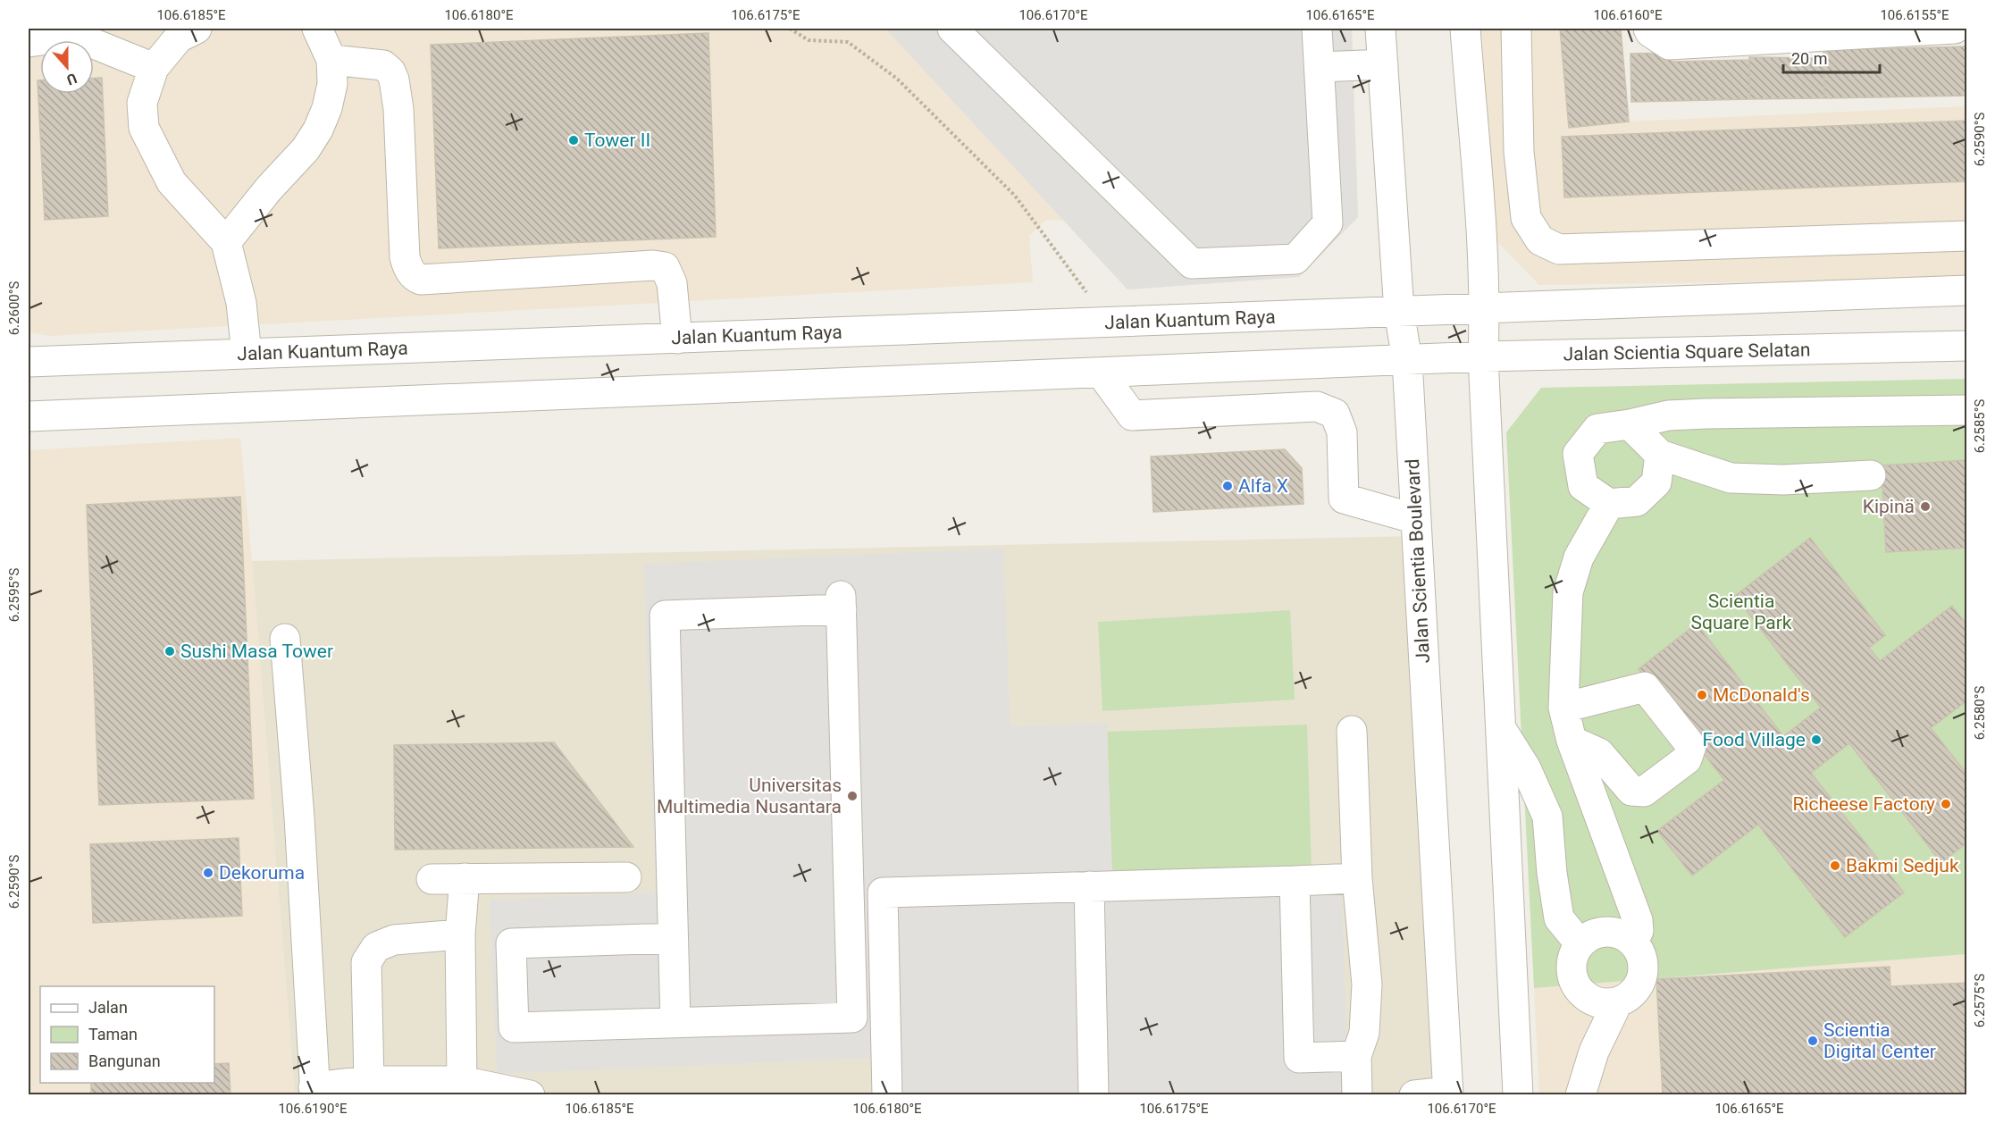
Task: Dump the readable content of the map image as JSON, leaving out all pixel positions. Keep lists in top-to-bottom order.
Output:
{
  "streets": {
    "street": ["Jalan Kuantum Raya", "Jalan Scientia Square Selatan", "Jalan Scientia Boulevard"]
  },
  "crossings": [
    ["Jalan Kuantum Raya", "Jalan Scientia Boulevard"],
    ["Jalan Scientia Square Selatan", "Jalan Scientia Boulevard"]
  ],
  "parks": ["Scientia Square Park"],
  "places": [
    "Tower II",
    "Alfa X",
    "Kipinä",
    "Sushi Masa Tower",
    "McDonald's",
    "Food Village",
    "Universitas Multimedia Nusantara",
    "Richeese Factory",
    "Bakmi Sedjuk",
    "Dekoruma",
    "Scientia Digital Center"
  ],
  "legend": ["Jalan", "Taman", "Bangunan"],
  "scale_bar": "20 m",
  "north": "bottom",
  "coordinates": [
    "106.6185°E",
    "106.6180°E",
    "106.6175°E",
    "106.6170°E",
    "106.6165°E",
    "106.6160°E",
    "106.6155°E",
    "6.2590°S",
    "6.2600°S",
    "6.2585°S",
    "6.2595°S",
    "6.2580°S",
    "6.2575°S",
    "106.6190°E"
  ]
}
